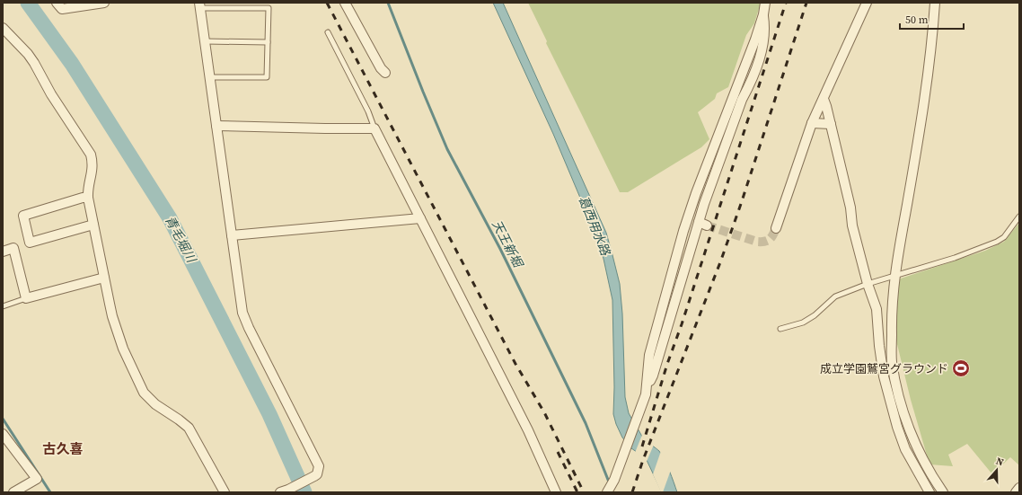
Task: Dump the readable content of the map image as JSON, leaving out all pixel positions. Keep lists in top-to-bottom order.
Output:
{
  "districts": ["古久喜"],
  "water": ["葛西用水路", "青毛堀川", "天王新堀"],
  "places": {
    "sports": ["成立学園鷲宮グラウンド"]
  },
  "scale_bar": "50 m",
  "north": "top"
}
